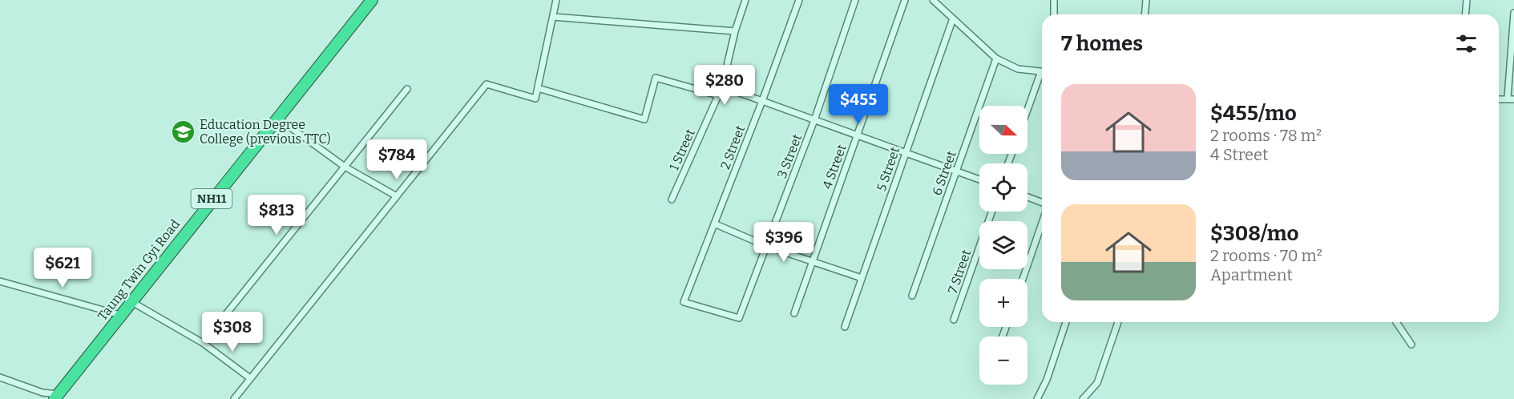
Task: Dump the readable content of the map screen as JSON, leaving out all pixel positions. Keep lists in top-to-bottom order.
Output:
{
  "streets": {
    "highway": ["NH11", "Taung Twin Gyi Road"],
    "street": [
      "2 Street",
      "1 Street",
      "3 Street",
      "4 Street",
      "5 Street",
      "6 Street",
      "7 Street"
    ]
  },
  "crossings": [
    ["2 Street", "3 Street"]
  ],
  "places": {
    "school or university": ["Education Degree College (previous TTC)"]
  },
  "north": "right",
  "page": {
    "heading": "7 homes",
    "price": [
      "$280",
      "$455",
      "$784",
      "$813",
      "$396",
      "$621",
      "$308"
    ],
    "list": [
      {
        "name": "$455/mo",
        "note": "2 rooms · 78 m² · 4 Street"
      },
      {
        "name": "$308/mo",
        "note": "2 rooms · 70 m² · Apartment"
      }
    ],
    "map_buttons": ["+", "−"]
  }
}
